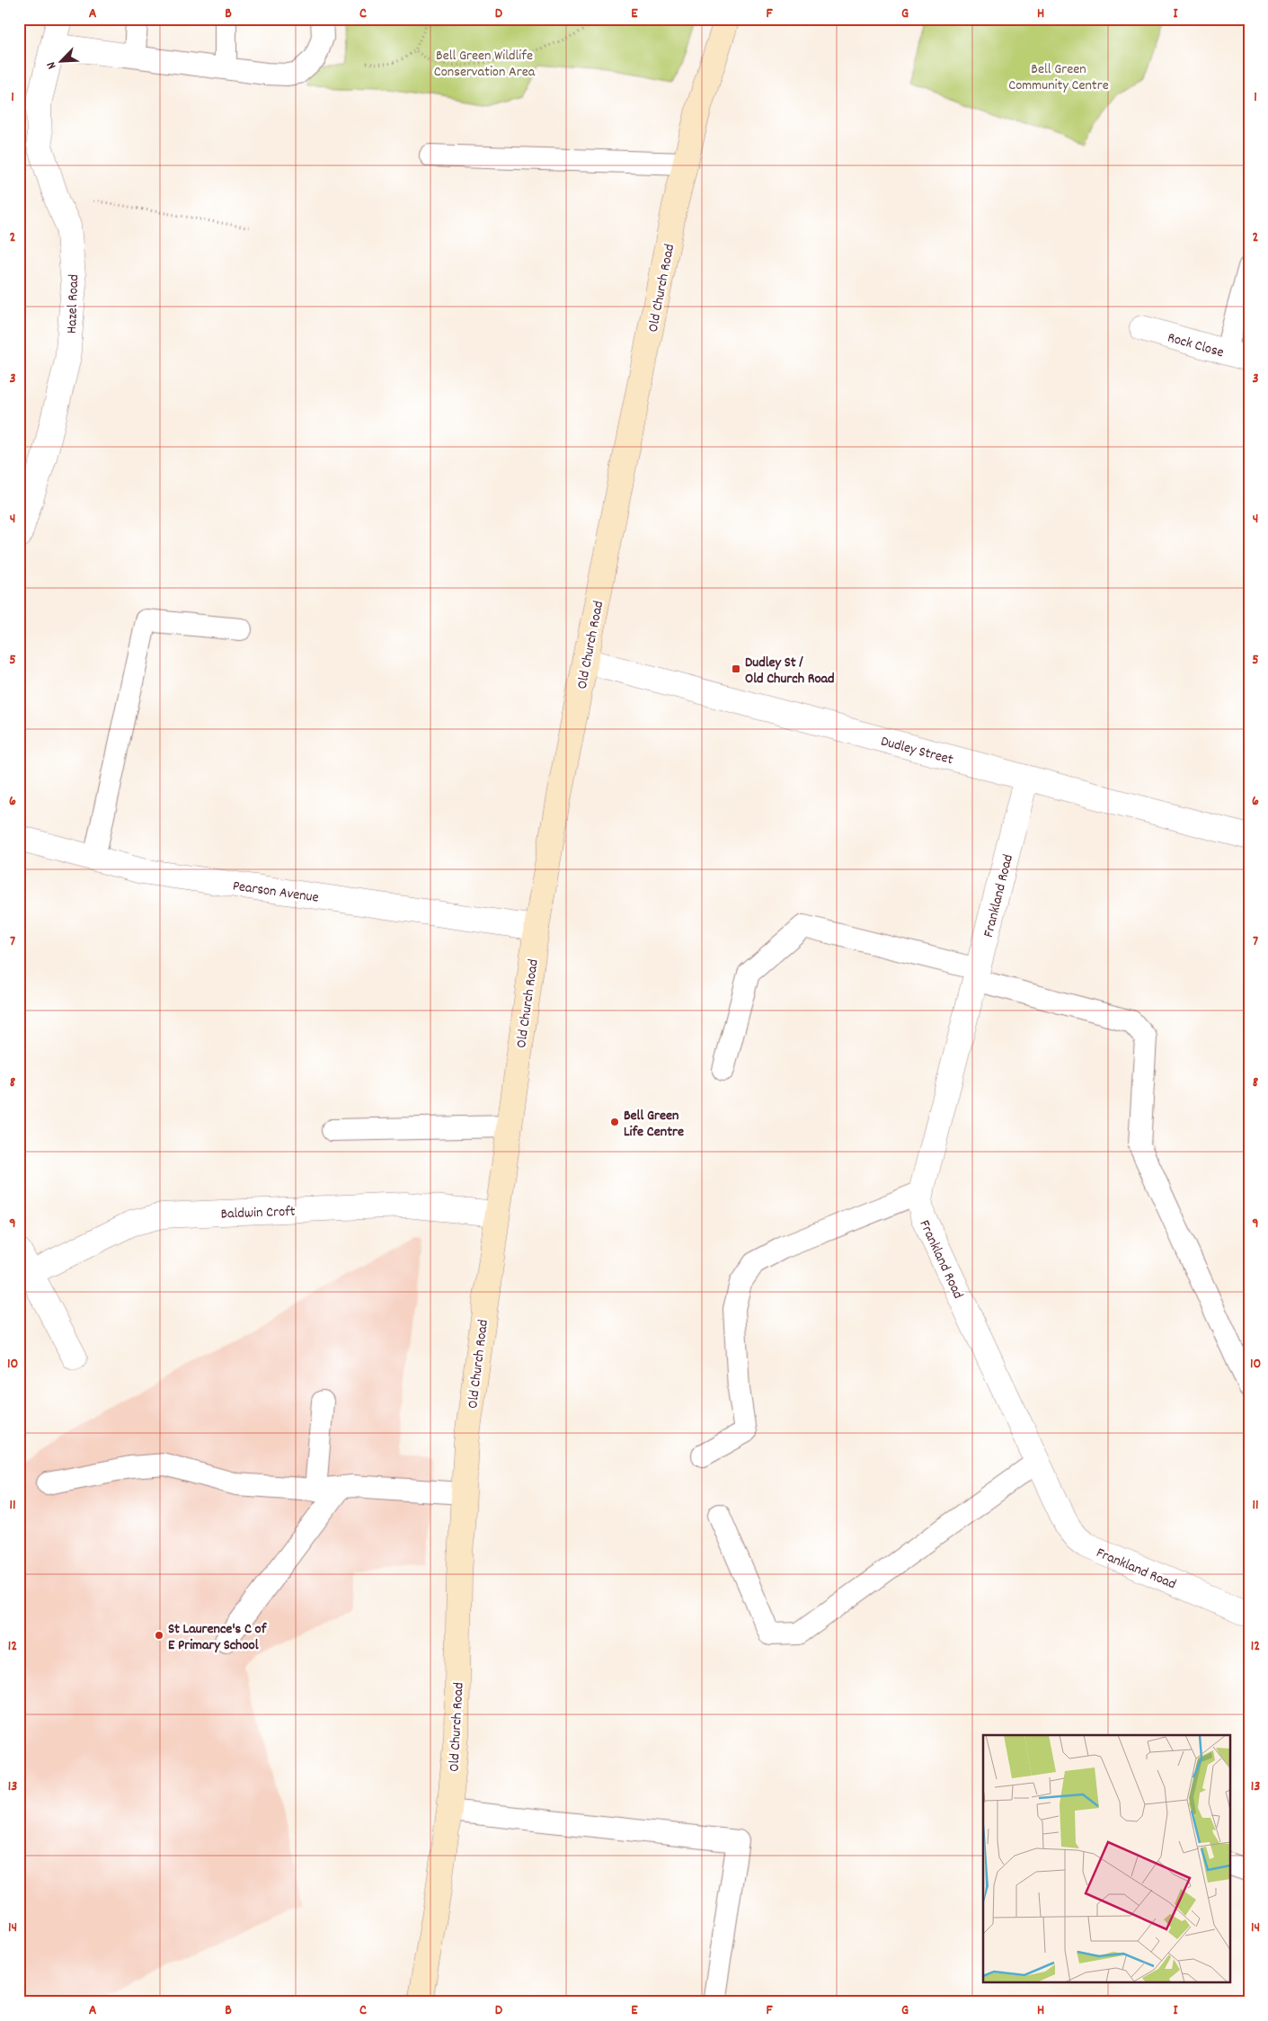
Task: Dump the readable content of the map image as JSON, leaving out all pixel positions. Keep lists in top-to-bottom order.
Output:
{
  "streets": {
    "main road": ["Old Church Road"],
    "street": [
      "Hazel Road",
      "Rock Close",
      "Dudley Street",
      "Pearson Avenue",
      "Frankland Road",
      "Baldwin Croft"
    ]
  },
  "crossings": [
    ["Old Church Road", "Dudley Street"],
    ["Old Church Road", "Pearson Avenue"],
    ["Old Church Road", "Baldwin Croft"],
    ["Dudley Street", "Frankland Road"]
  ],
  "parks": ["Bell Green Wildlife Conservation Area", "Bell Green Community Centre"],
  "places": {
    "transit": ["Dudley St / Old Church Road"],
    "other": ["Bell Green Life Centre", "St Laurence's C of E Primary School"]
  },
  "north": "bottom left",
  "grid": {
    "columns": [
      "A",
      "B",
      "C",
      "D",
      "E",
      "F",
      "G",
      "H",
      "I"
    ],
    "rows": [
      "1",
      "2",
      "3",
      "4",
      "5",
      "6",
      "7",
      "8",
      "9",
      "10",
      "11",
      "12",
      "13",
      "14"
    ]
  }
}
